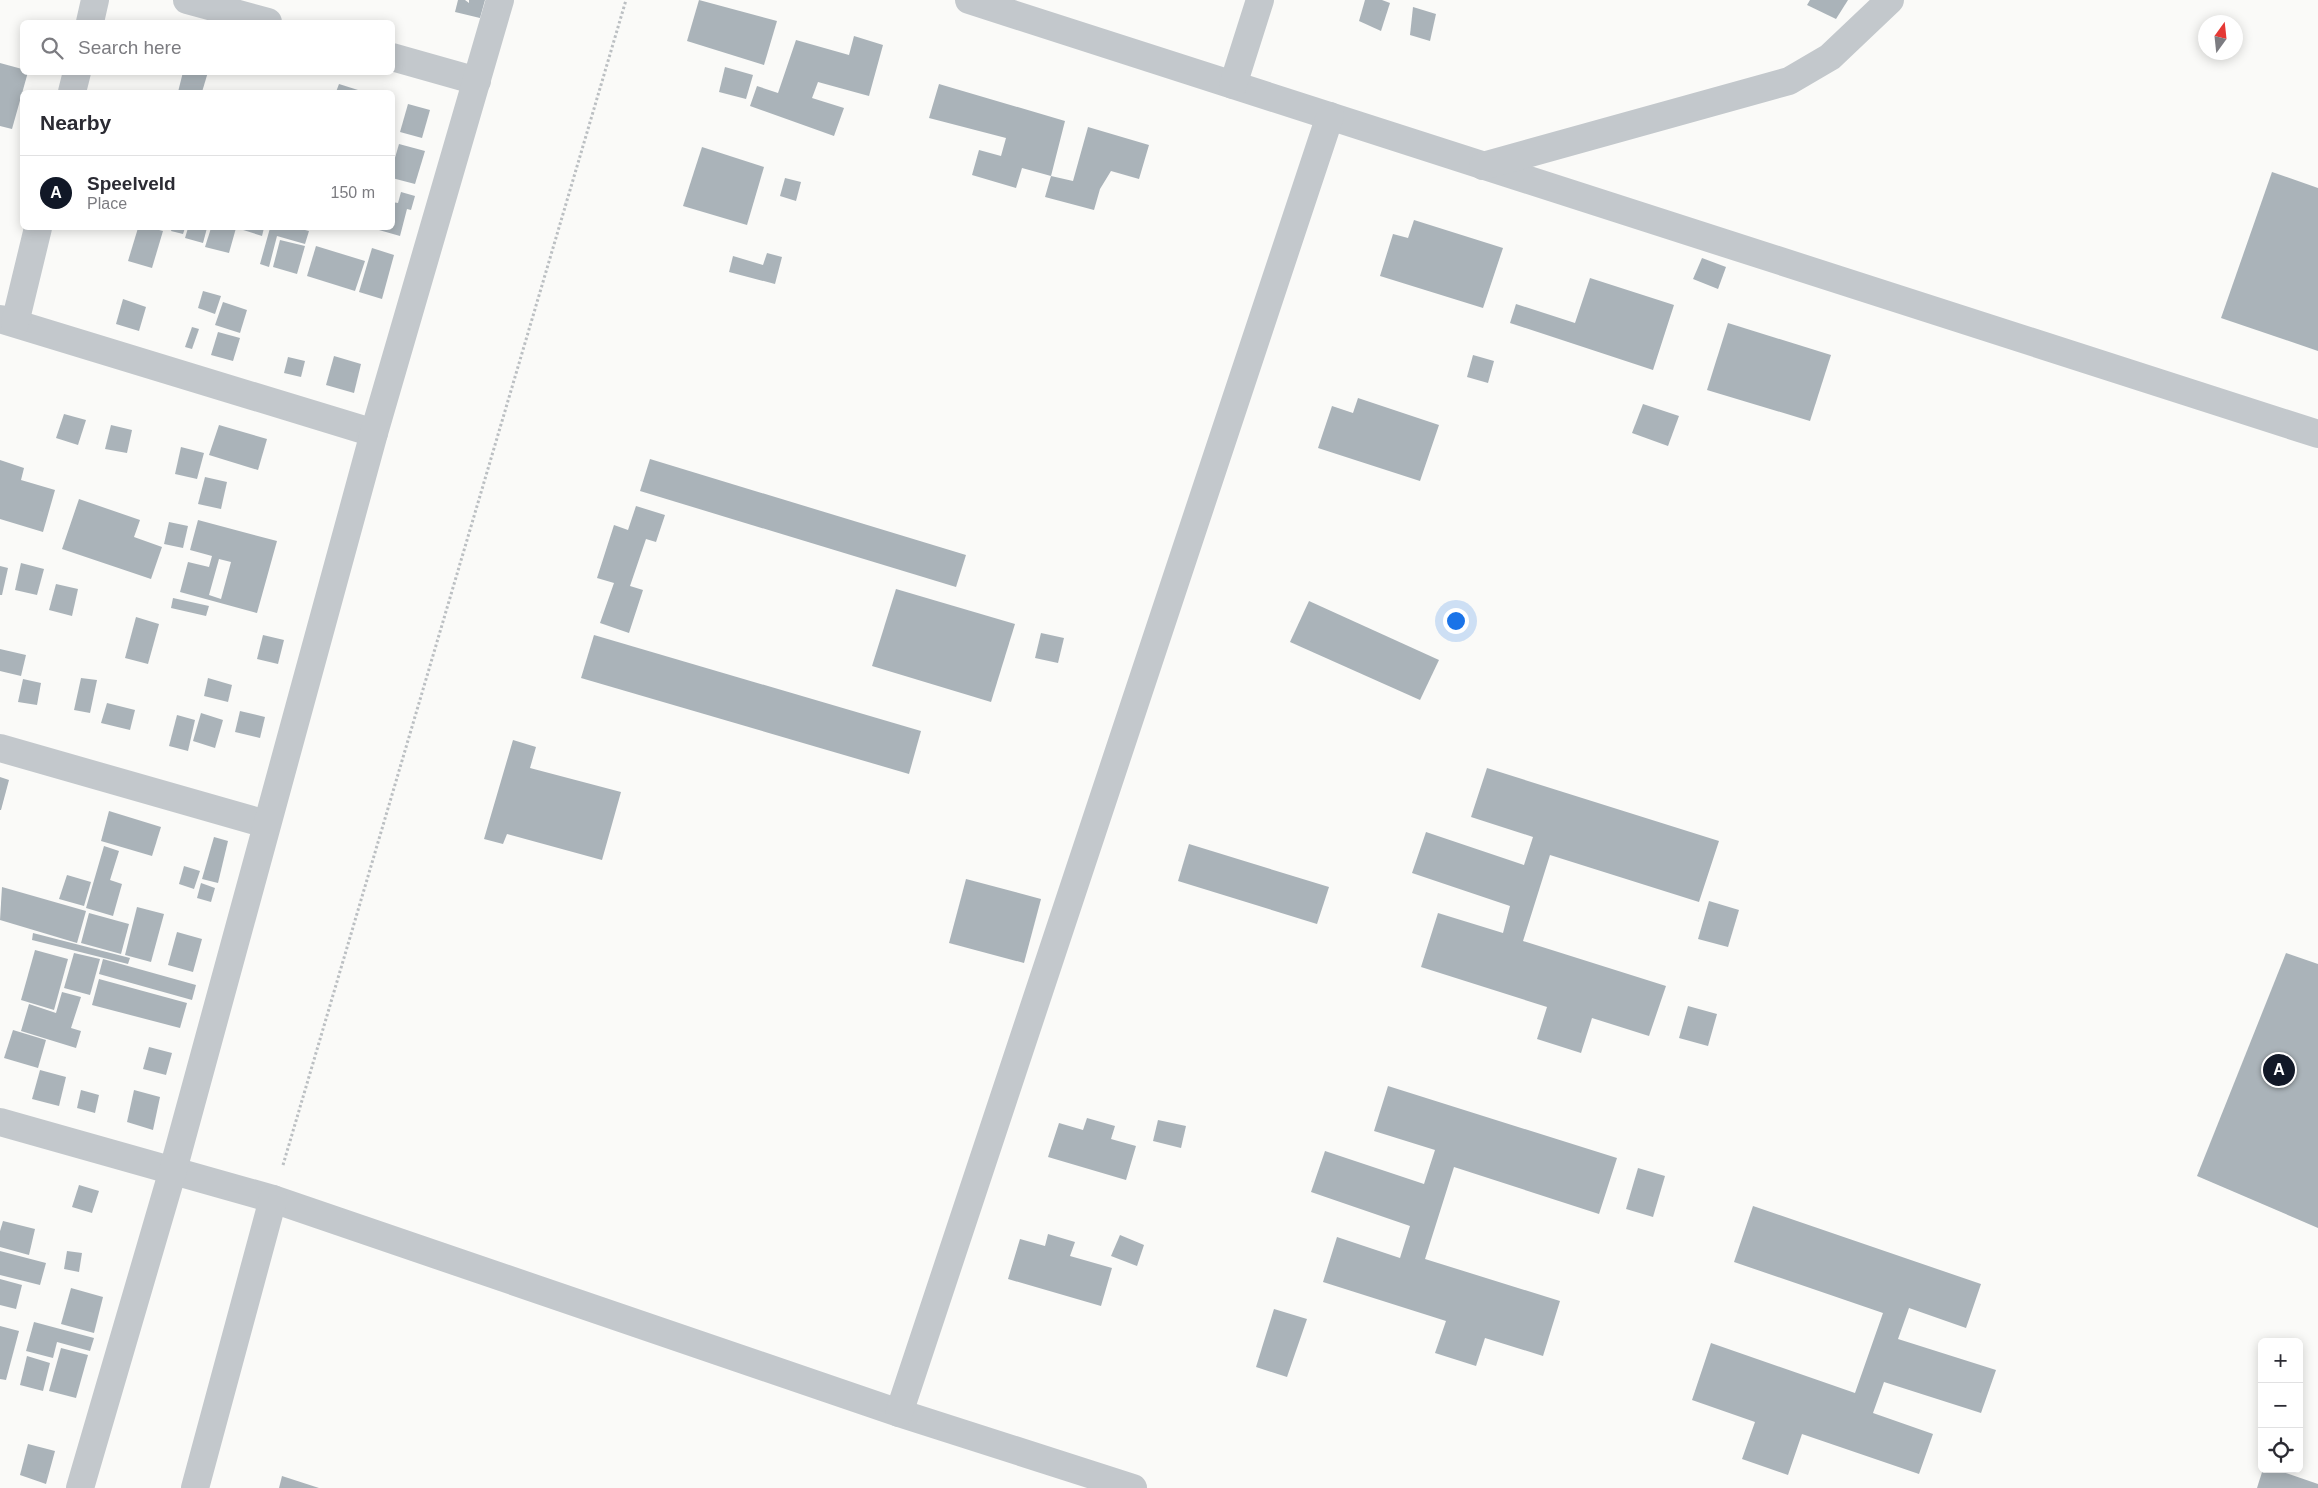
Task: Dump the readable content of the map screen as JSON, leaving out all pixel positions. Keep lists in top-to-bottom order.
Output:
{
  "north": "top",
  "page": {
    "search": "Search here",
    "heading": "Nearby",
    "list": [
      {
        "mark": "A",
        "name": "Speelveld",
        "note": "Place",
        "value": "150 m"
      }
    ],
    "pins": "A",
    "map_buttons": ["+", "−"]
  }
}
